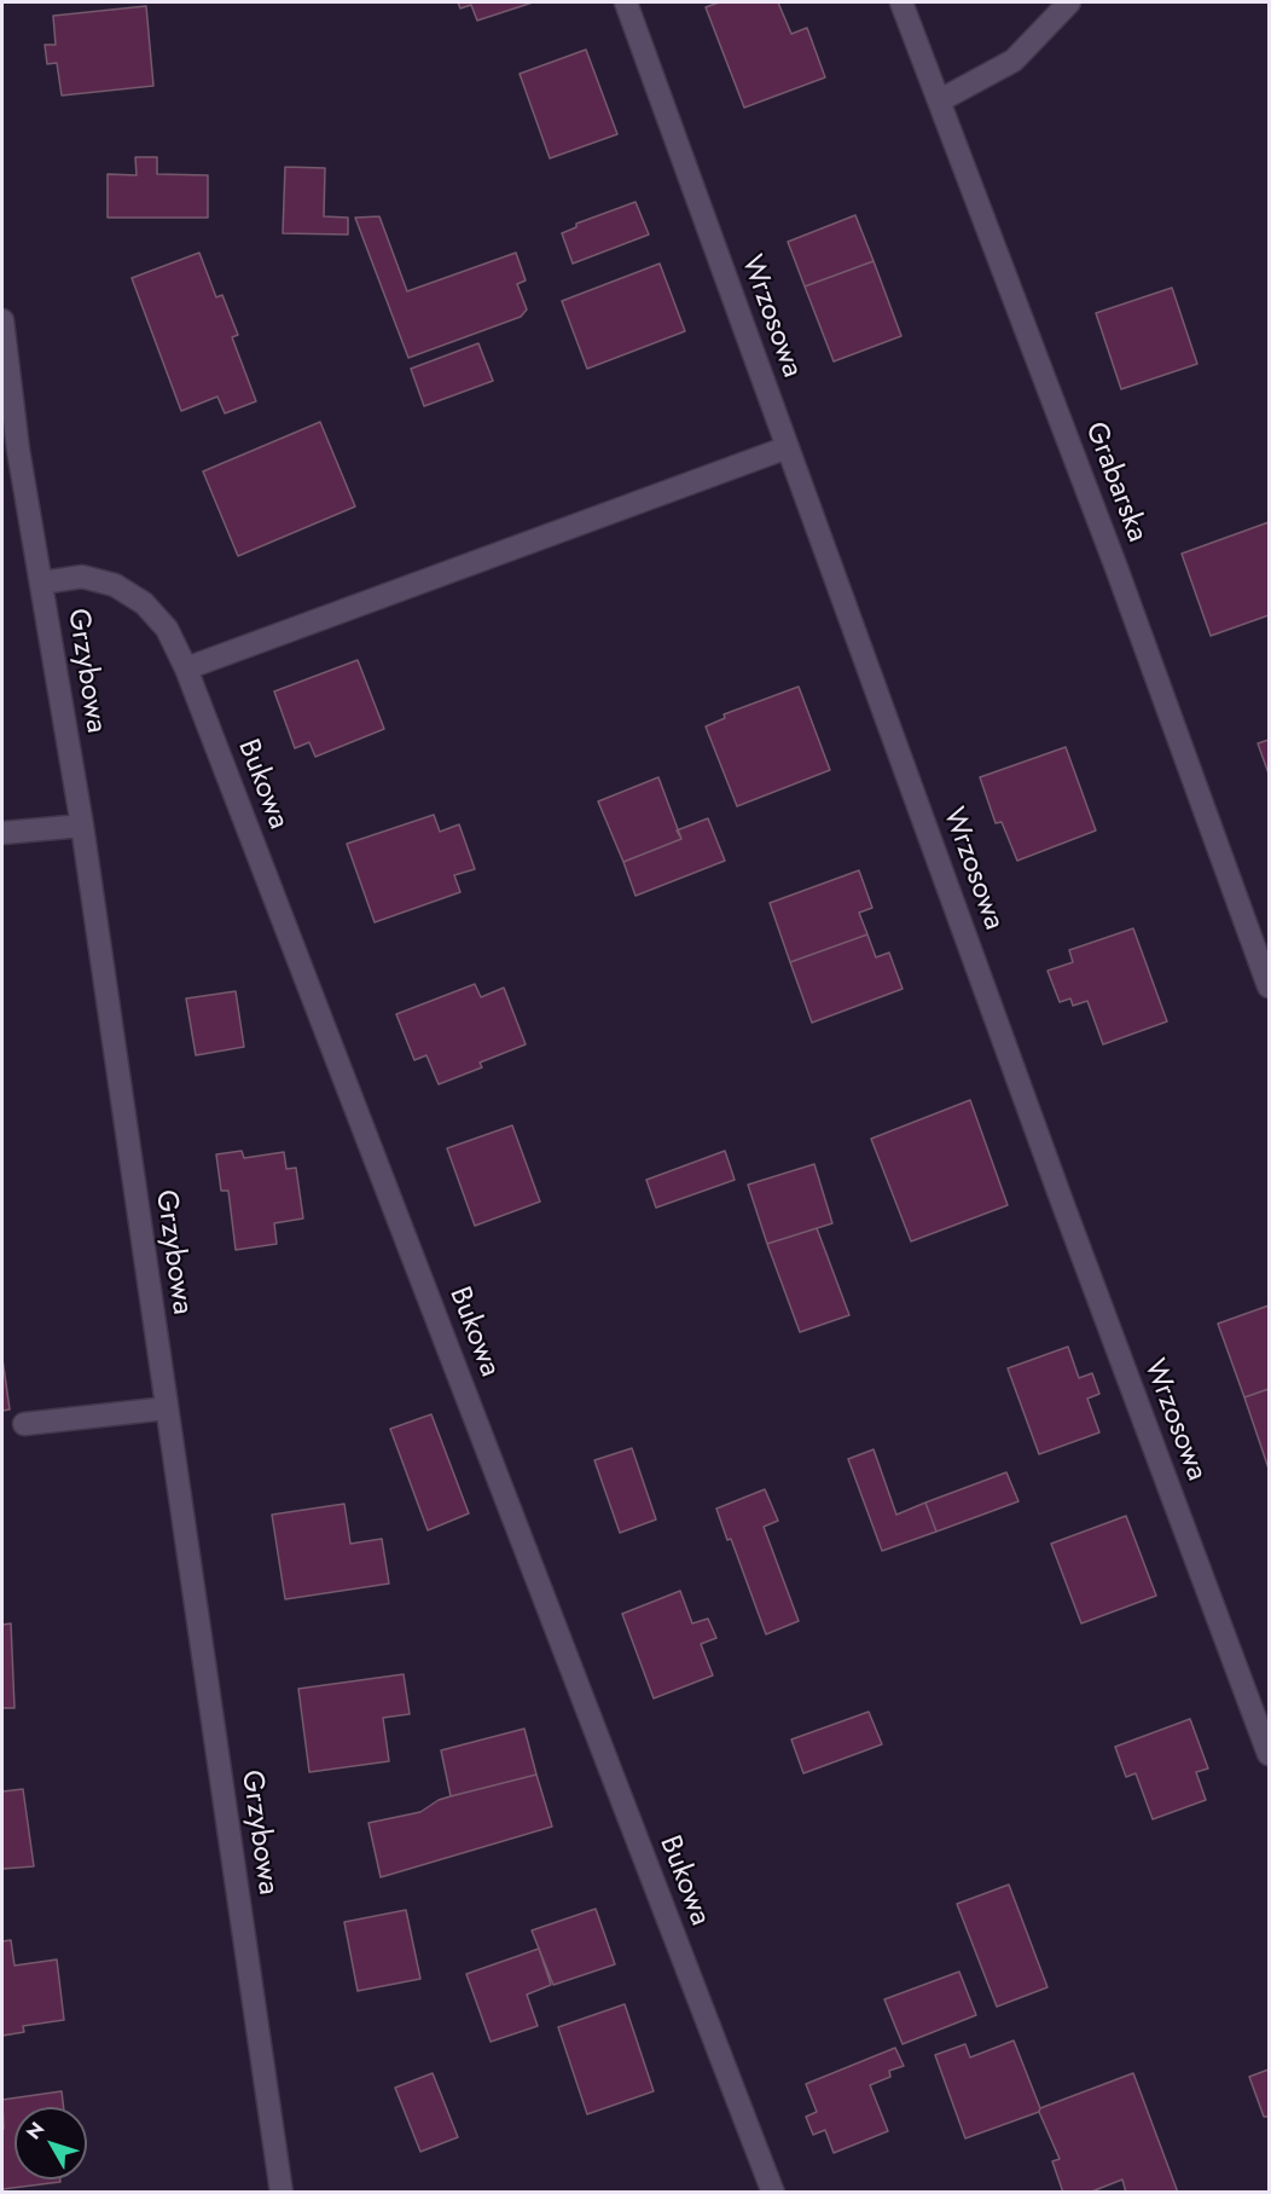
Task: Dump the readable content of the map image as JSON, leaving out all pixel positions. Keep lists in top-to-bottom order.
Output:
{
  "streets": {
    "street": [
      "Wrzosowa",
      "Grabarska",
      "Grzybowa",
      "Bukowa"
    ]
  },
  "crossings": [
    ["Grzybowa", "Bukowa"]
  ],
  "north": "top left"
}
